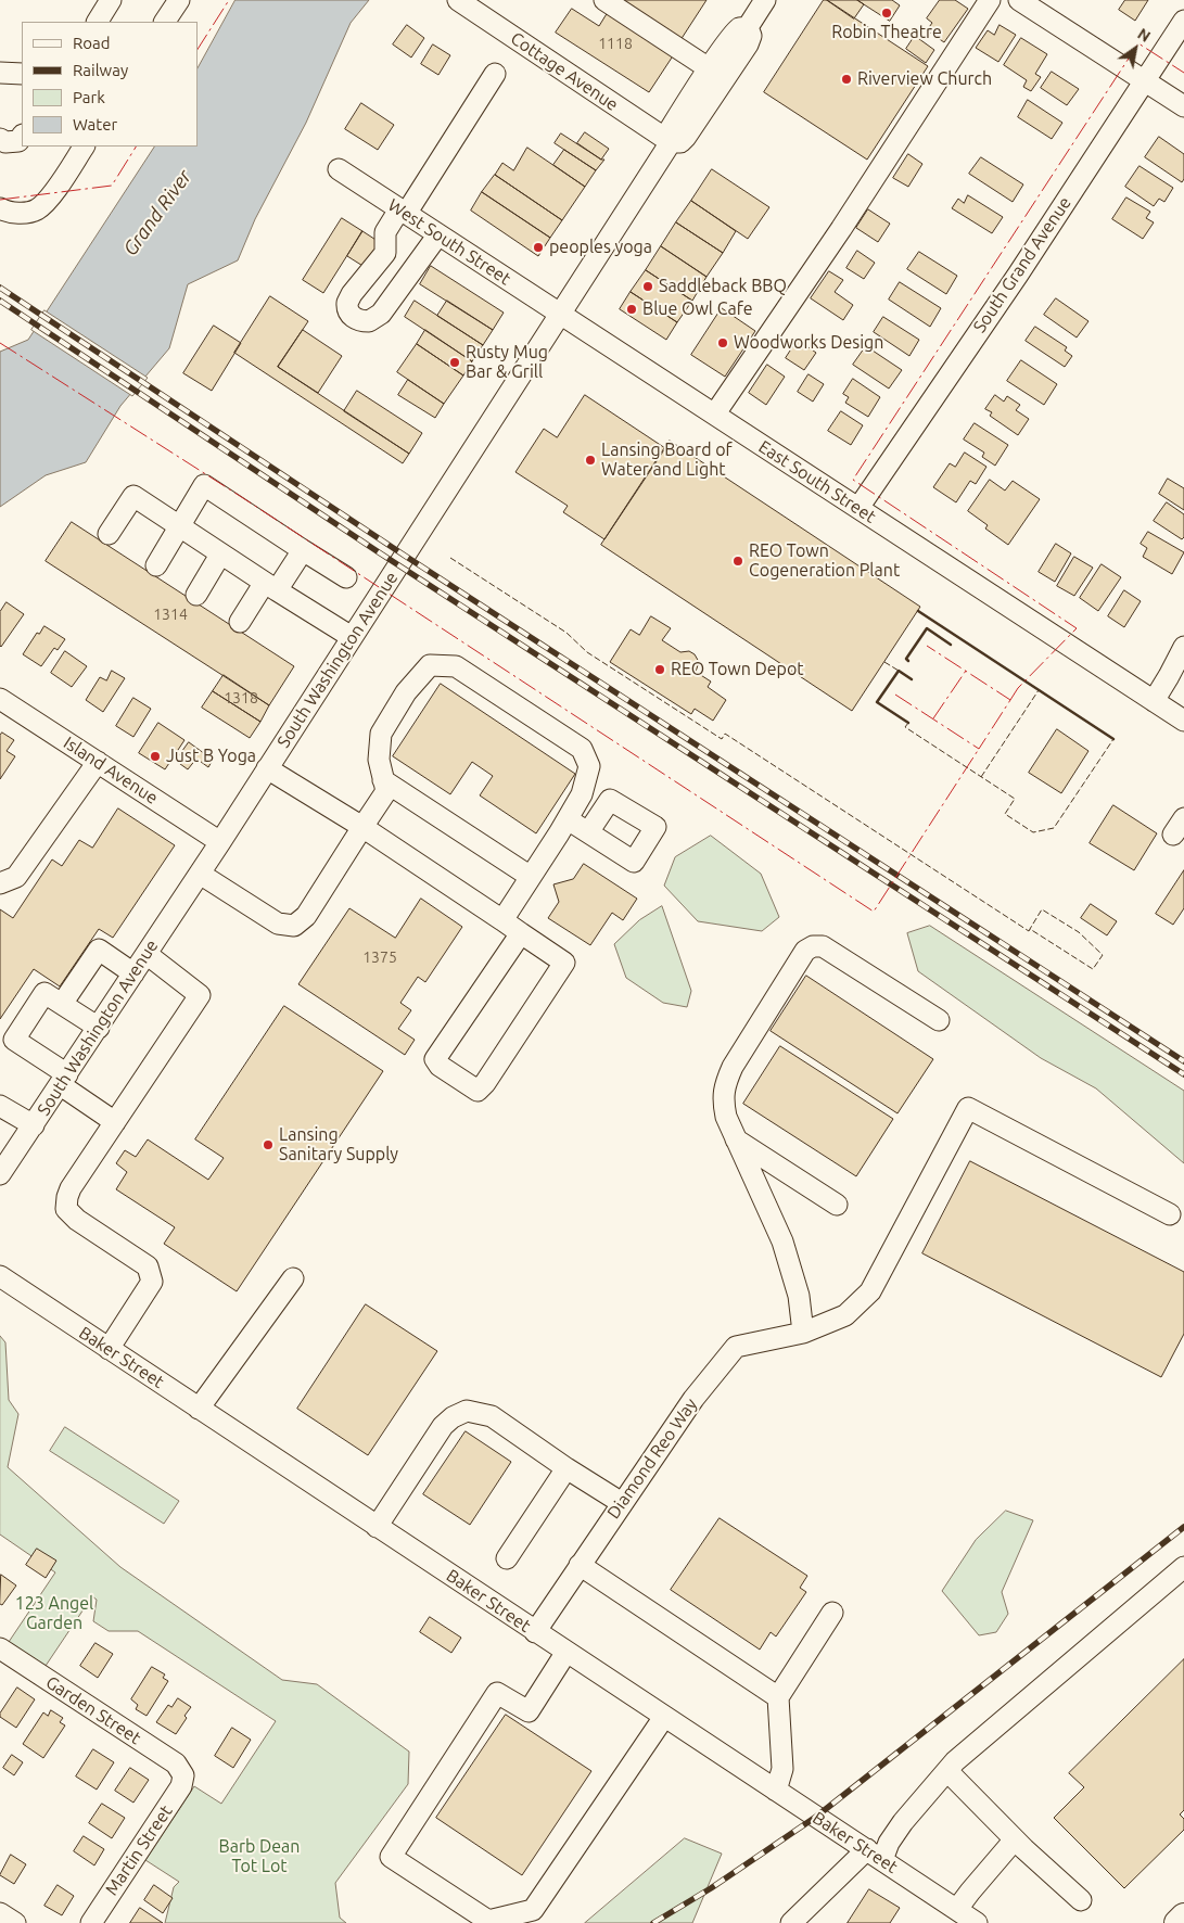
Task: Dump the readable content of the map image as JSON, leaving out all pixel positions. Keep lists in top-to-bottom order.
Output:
{
  "streets": {
    "street": [
      "Cottage Avenue",
      "West South Street",
      "South Grand Avenue",
      "East South Street",
      "South Washington Avenue",
      "Island Avenue",
      "Baker Street",
      "Diamond Reo Way",
      "Garden Street",
      "Martin Street"
    ]
  },
  "crossings": [
    ["Cottage Avenue", "South Washington Avenue"],
    ["West South Street", "East South Street"],
    ["West South Street", "South Washington Avenue"],
    ["South Grand Avenue", "East South Street"],
    ["East South Street", "South Washington Avenue"],
    ["South Washington Avenue", "Island Avenue"],
    ["Baker Street", "Diamond Reo Way"],
    ["Garden Street", "Martin Street"]
  ],
  "water": ["Grand River"],
  "parks": ["123 Angel Garden", "Barb Dean Tot Lot"],
  "places": [
    "Robin Theatre",
    "Riverview Church",
    "peoples yoga",
    "Saddleback BBQ",
    "Blue Owl Cafe",
    "Woodworks Design",
    "Rusty Mug Bar & Grill",
    "Lansing Board of Water and Light",
    "REO Town Cogeneration Plant",
    "REO Town Depot",
    "Just B Yoga",
    "Lansing Sanitary Supply"
  ],
  "house_numbers": [
    "1118",
    "1314",
    "1318",
    "1375"
  ],
  "legend": [
    "Road",
    "Railway",
    "Park",
    "Water"
  ],
  "north": "top right"
}
